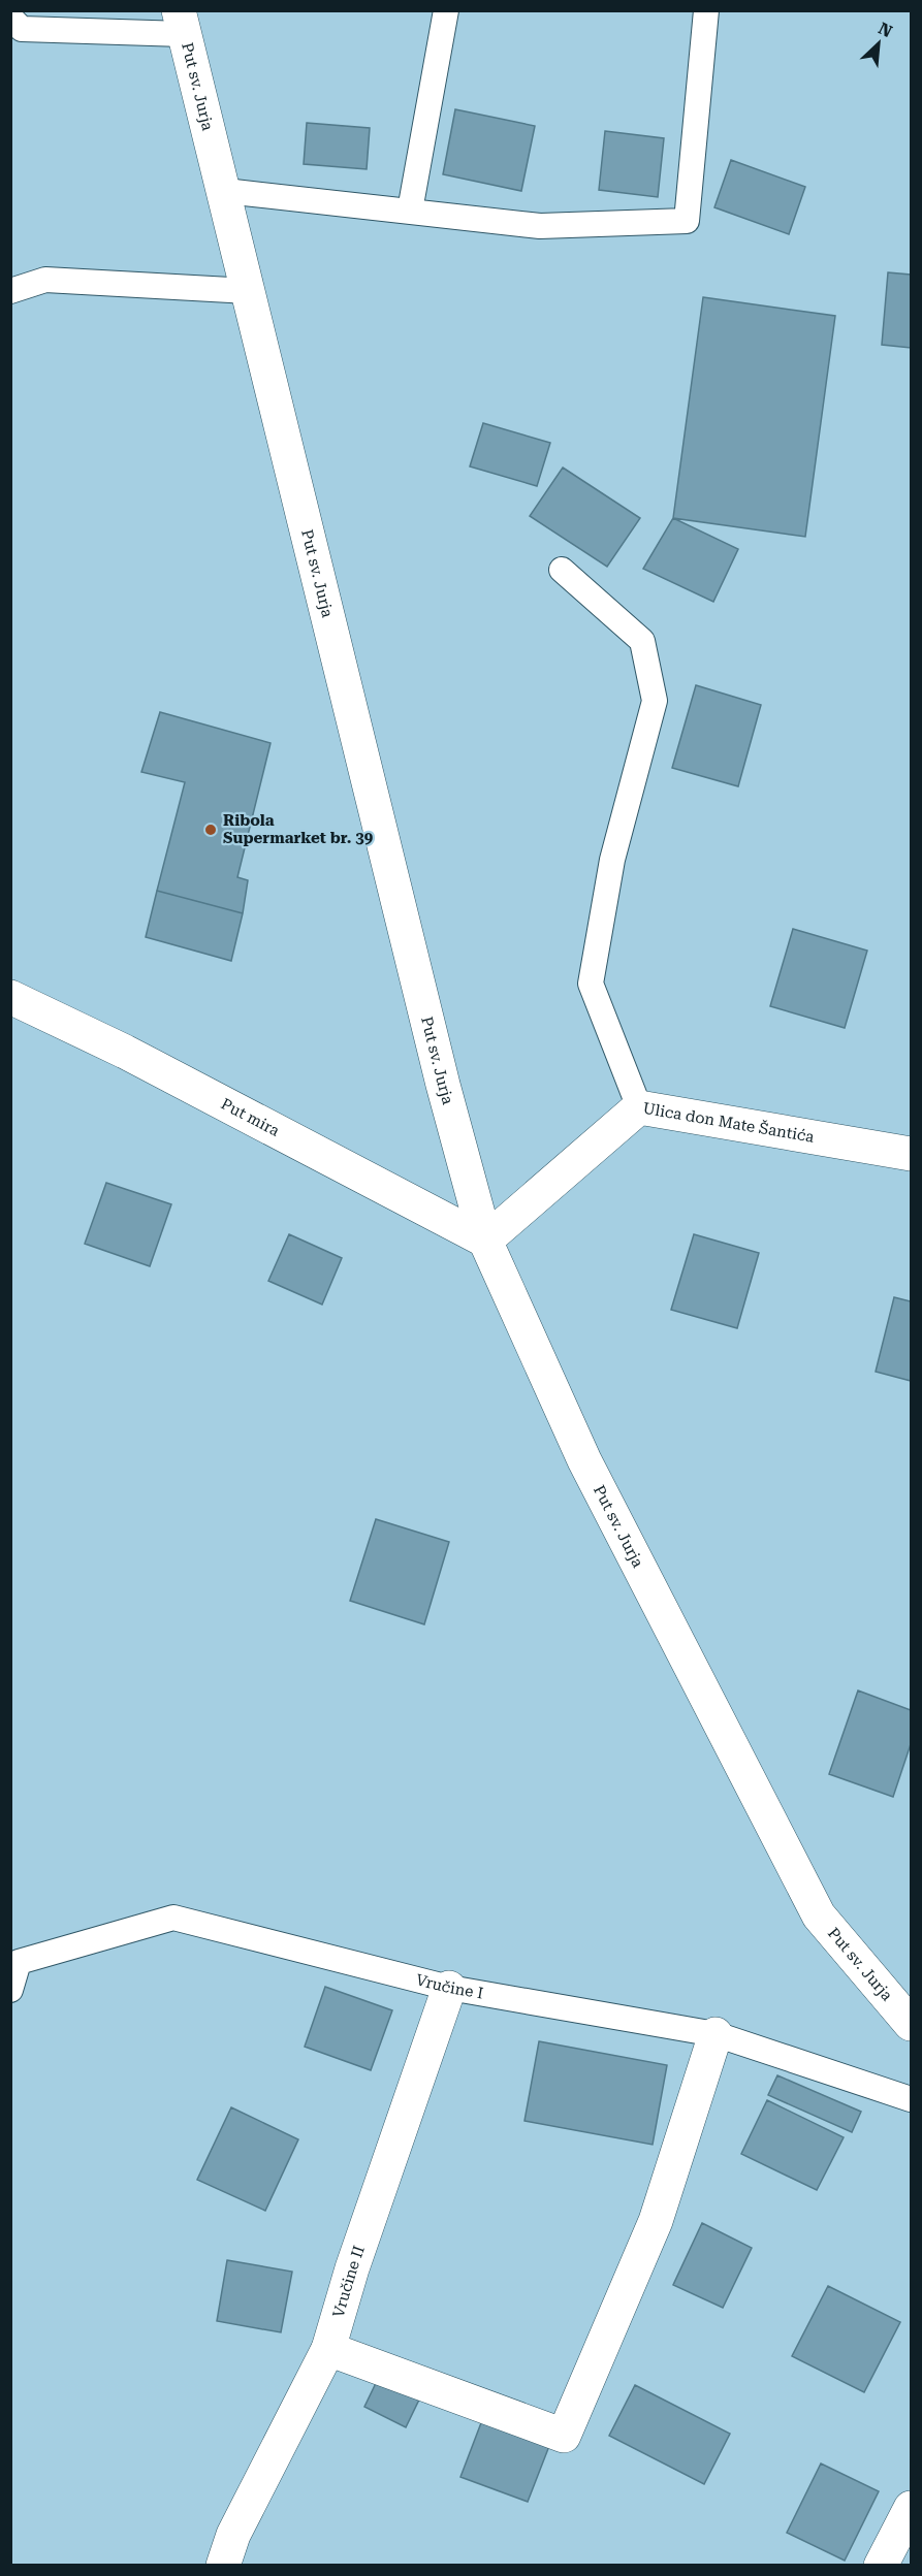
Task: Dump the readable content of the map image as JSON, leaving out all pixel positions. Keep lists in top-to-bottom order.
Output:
{
  "streets": {
    "street": [
      "Put sv. Jurja",
      "Put mira",
      "Ulica don Mate Šantića",
      "Vručine II"
    ],
    "lane": ["Vručine I"]
  },
  "crossings": [
    ["Put sv. Jurja", "Put mira"],
    ["Put sv. Jurja", "Ulica don Mate Šantića"],
    ["Put mira", "Ulica don Mate Šantića"],
    ["Vručine I", "Vručine II"]
  ],
  "places": ["Ribola Supermarket br. 39"],
  "north": "top right"
}
